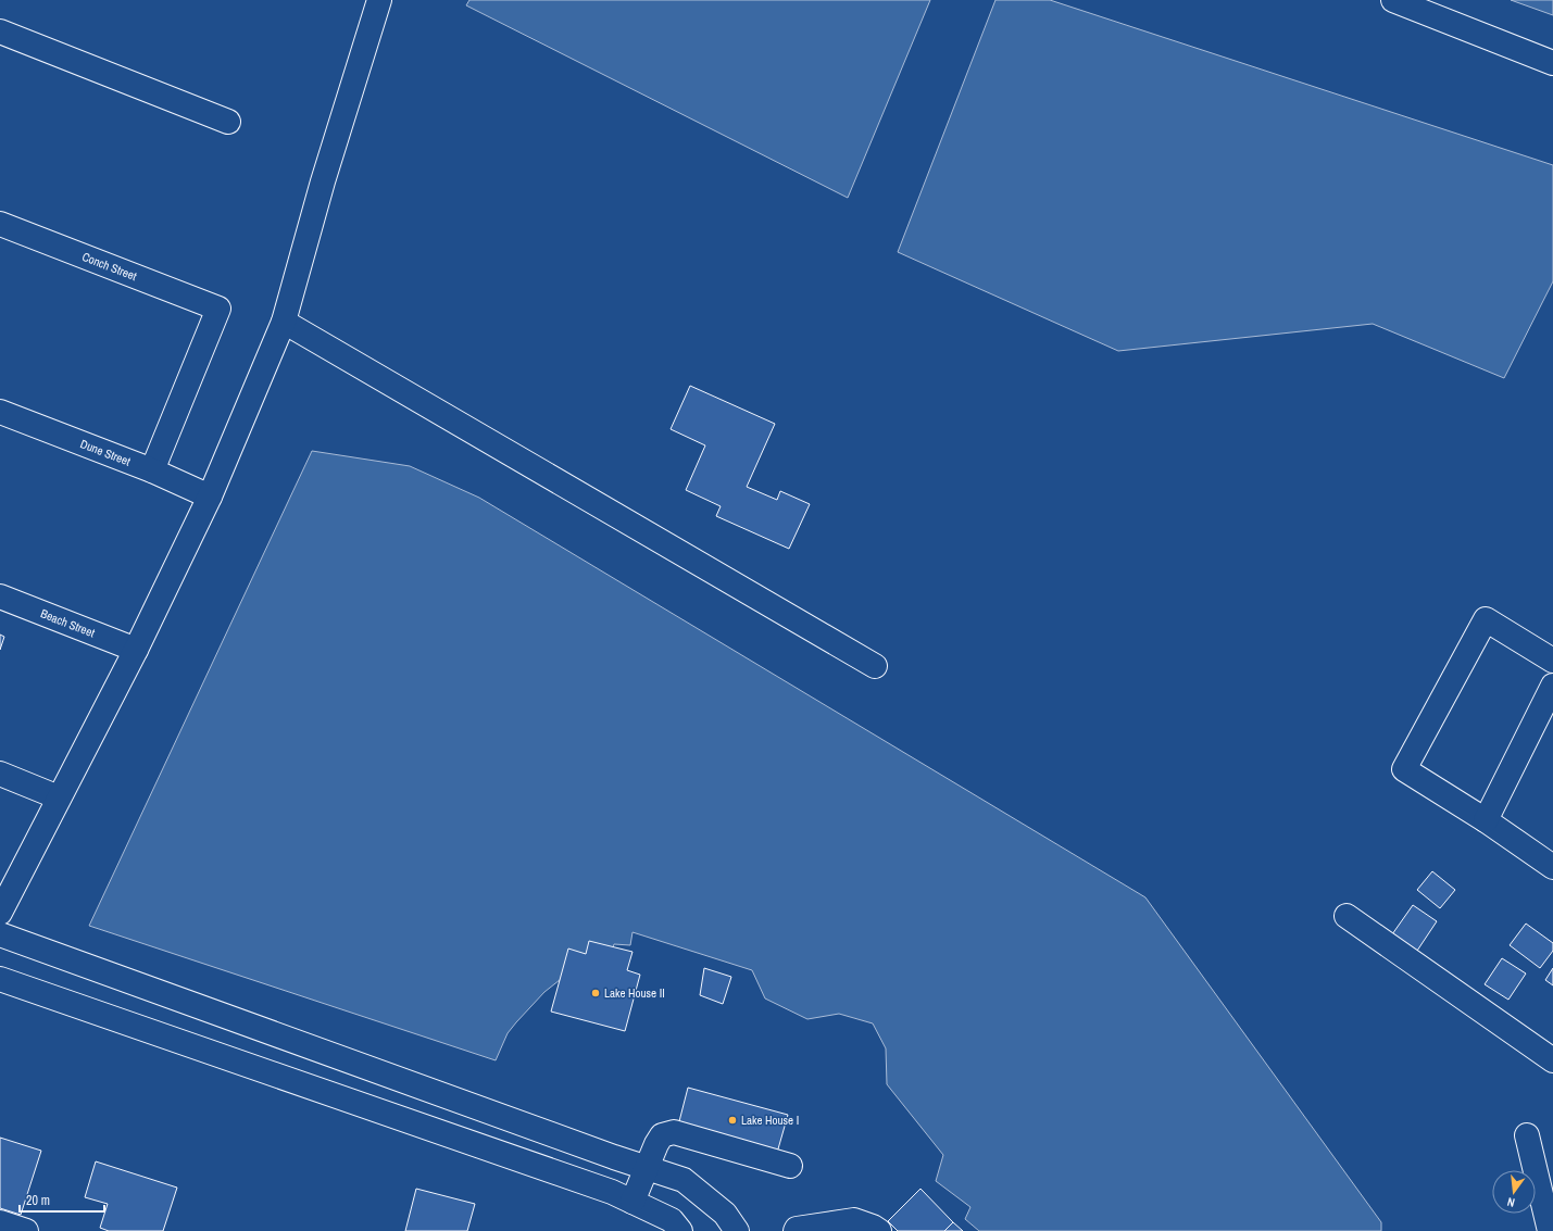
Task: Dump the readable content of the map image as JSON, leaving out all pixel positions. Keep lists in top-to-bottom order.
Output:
{
  "streets": {
    "street": ["Conch Street", "Dune Street", "Beach Street"]
  },
  "crossings": [
    ["Conch Street", "Dune Street"]
  ],
  "places": ["Lake House II", "Lake House I"],
  "scale_bar": "20 m",
  "north": "bottom"
}
